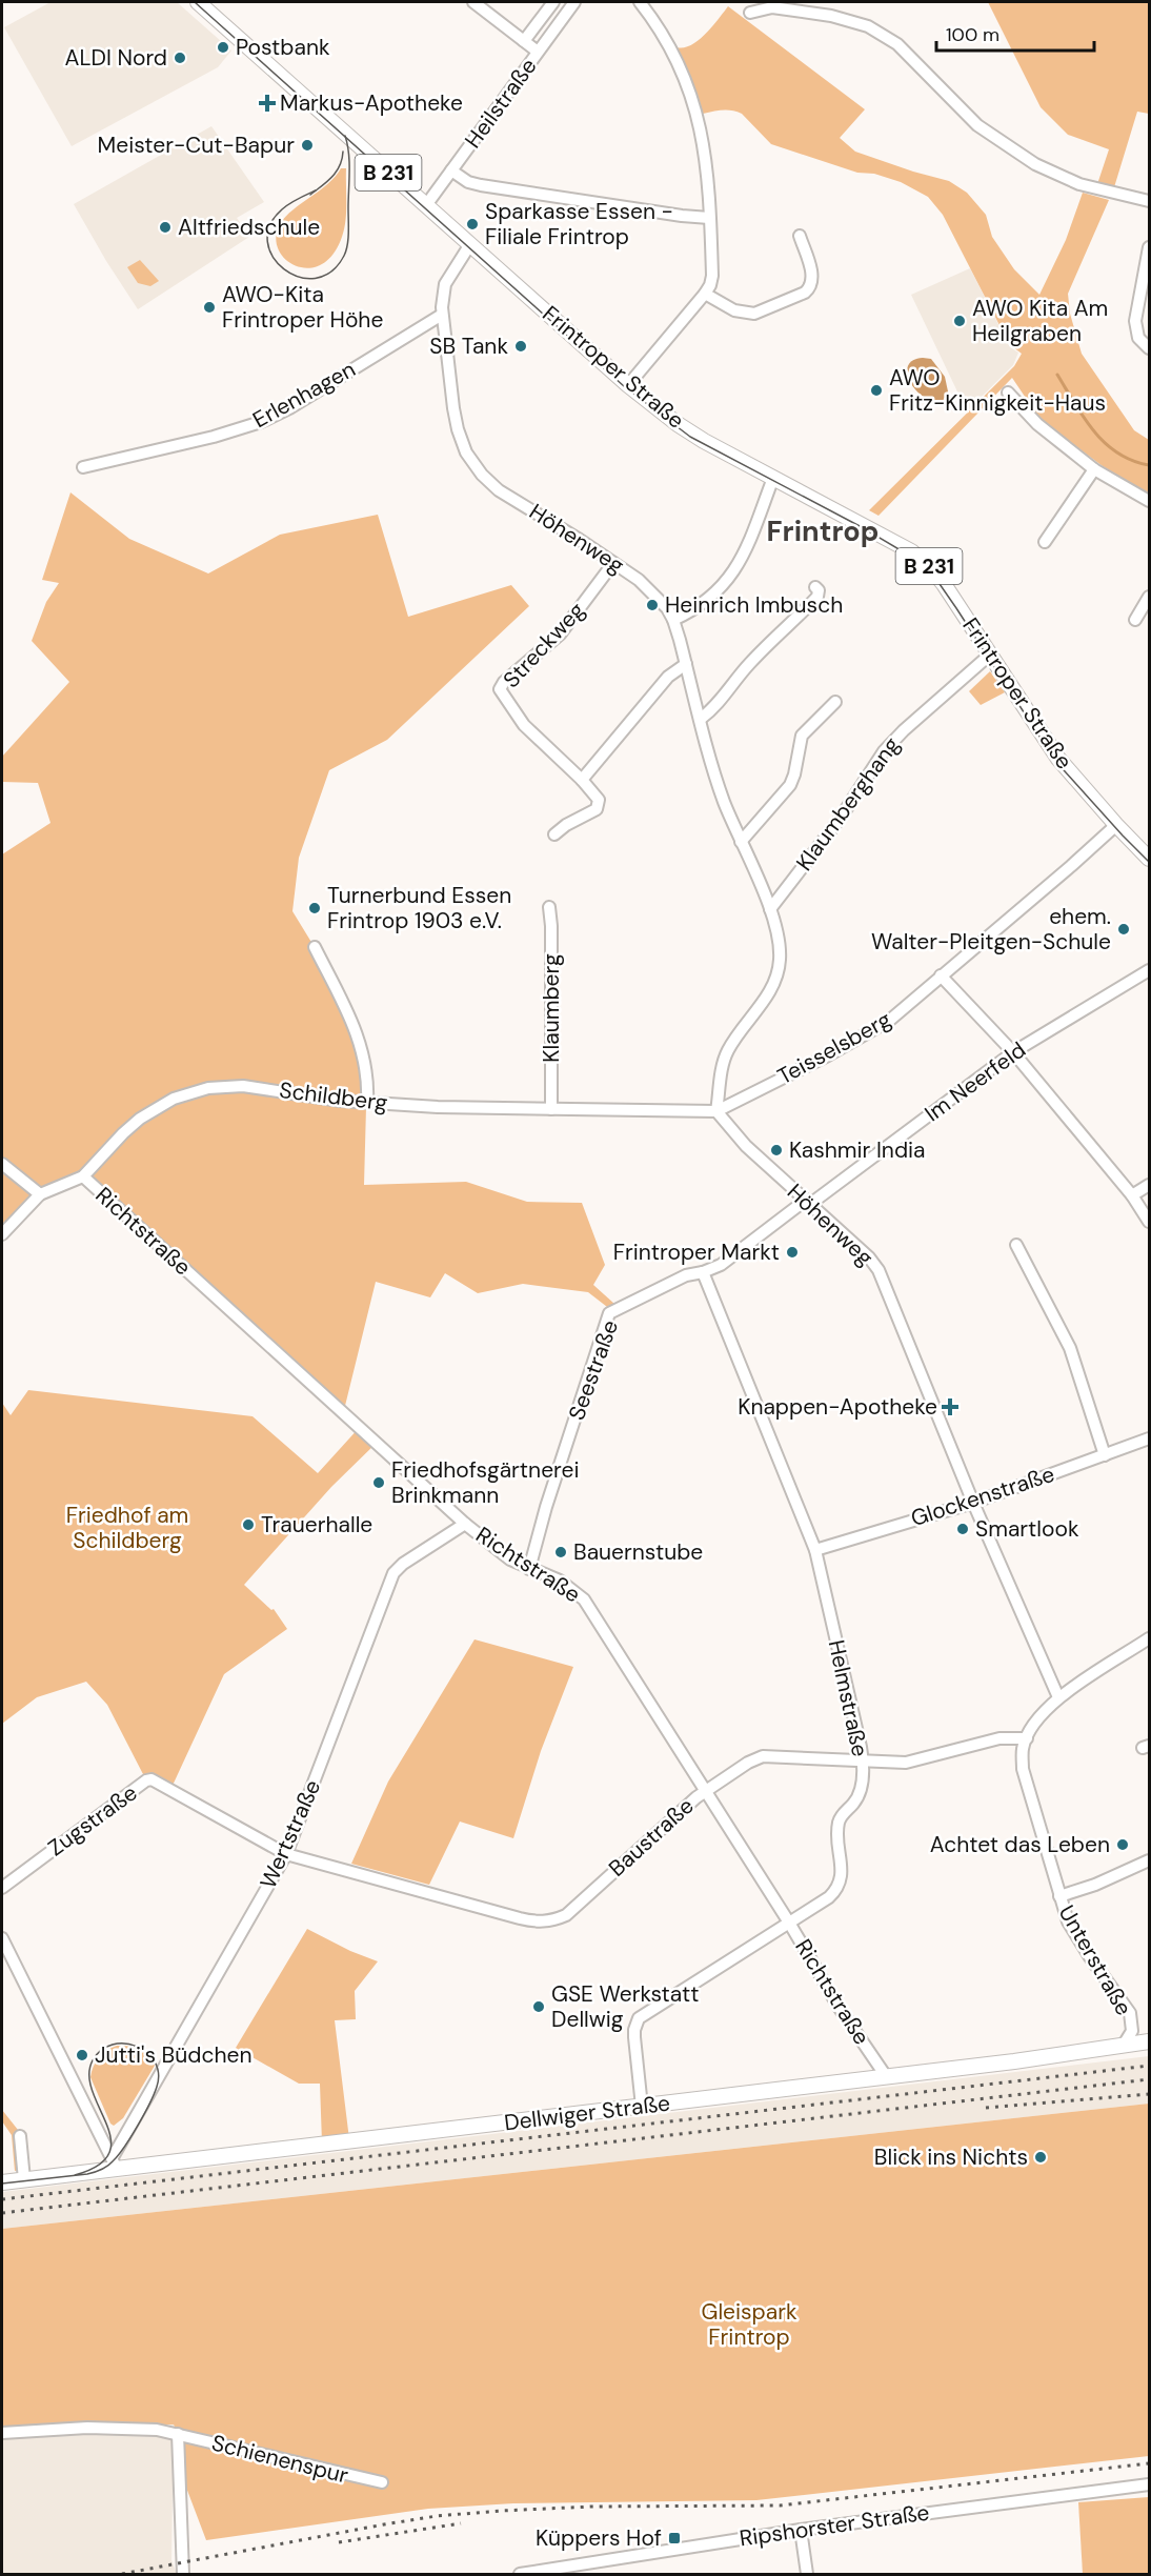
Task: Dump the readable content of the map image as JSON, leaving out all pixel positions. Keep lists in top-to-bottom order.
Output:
{
  "streets": {
    "main road": ["B 231", "Frintroper Straße", "Dellwiger Straße"],
    "street": [
      "Heilstraße",
      "Erlenhagen",
      "Höhenweg",
      "Streckweg",
      "Klaumberghang",
      "Klaumberg",
      "Teisselsberg",
      "Im Neerfeld",
      "Schildberg",
      "Richtstraße",
      "Seestraße",
      "Glockenstraße",
      "Helmstraße",
      "Zugstraße",
      "Wertstraße",
      "Baustraße",
      "Unterstraße",
      "Schienenspur",
      "Ripshorster Straße"
    ]
  },
  "crossings": [
    ["Heilstraße", "Frintroper Straße"],
    ["Frintroper Straße", "Höhenweg"],
    ["Frintroper Straße", "Klaumberghang"],
    ["Frintroper Straße", "Teisselsberg"],
    ["Erlenhagen", "Höhenweg"],
    ["Höhenweg", "Streckweg"],
    ["Höhenweg", "Klaumberghang"],
    ["Höhenweg", "Teisselsberg"],
    ["Höhenweg", "Im Neerfeld"],
    ["Höhenweg", "Schildberg"],
    ["Höhenweg", "Seestraße"],
    ["Höhenweg", "Glockenstraße"],
    ["Höhenweg", "Unterstraße"],
    ["Klaumberg", "Schildberg"],
    ["Teisselsberg", "Schildberg"],
    ["Im Neerfeld", "Seestraße"],
    ["Schildberg", "Richtstraße"],
    ["Richtstraße", "Seestraße"],
    ["Richtstraße", "Helmstraße"],
    ["Richtstraße", "Wertstraße"],
    ["Richtstraße", "Baustraße"],
    ["Richtstraße", "Dellwiger Straße"],
    ["Seestraße", "Helmstraße"],
    ["Glockenstraße", "Helmstraße"],
    ["Helmstraße", "Baustraße"],
    ["Helmstraße", "Dellwiger Straße"],
    ["Zugstraße", "Wertstraße"],
    ["Zugstraße", "Baustraße"],
    ["Wertstraße", "Baustraße"],
    ["Wertstraße", "Dellwiger Straße"],
    ["Baustraße", "Unterstraße"],
    ["Unterstraße", "Dellwiger Straße"]
  ],
  "districts": ["Frintrop"],
  "parks": ["Friedhof am Schildberg", "Gleispark Frintrop"],
  "places": {
    "other": [
      "Postbank",
      "ALDI Nord",
      "Meister-Cut-Bapur",
      "Sparkasse Essen - Filiale Frintrop",
      "Altfriedschule",
      "AWO-Kita Frintroper Höhe",
      "AWO Kita Am Heilgraben",
      "SB Tank",
      "AWO Fritz-Kinnigkeit-Haus",
      "Heinrich Imbusch",
      "Turnerbund Essen Frintrop 1903 e.V.",
      "ehem. Walter-Pleitgen-Schule",
      "Kashmir India",
      "Frintroper Markt",
      "Friedhofsgärtnerei Brinkmann",
      "Trauerhalle",
      "Smartlook",
      "Bauernstube",
      "Achtet das Leben",
      "GSE Werkstatt Dellwig",
      "Jutti's Büdchen",
      "Blick ins Nichts"
    ],
    "health": ["Markus-Apotheke", "Knappen-Apotheke"],
    "transit": ["Küppers Hof"]
  },
  "scale_bar": "100 m"
}
